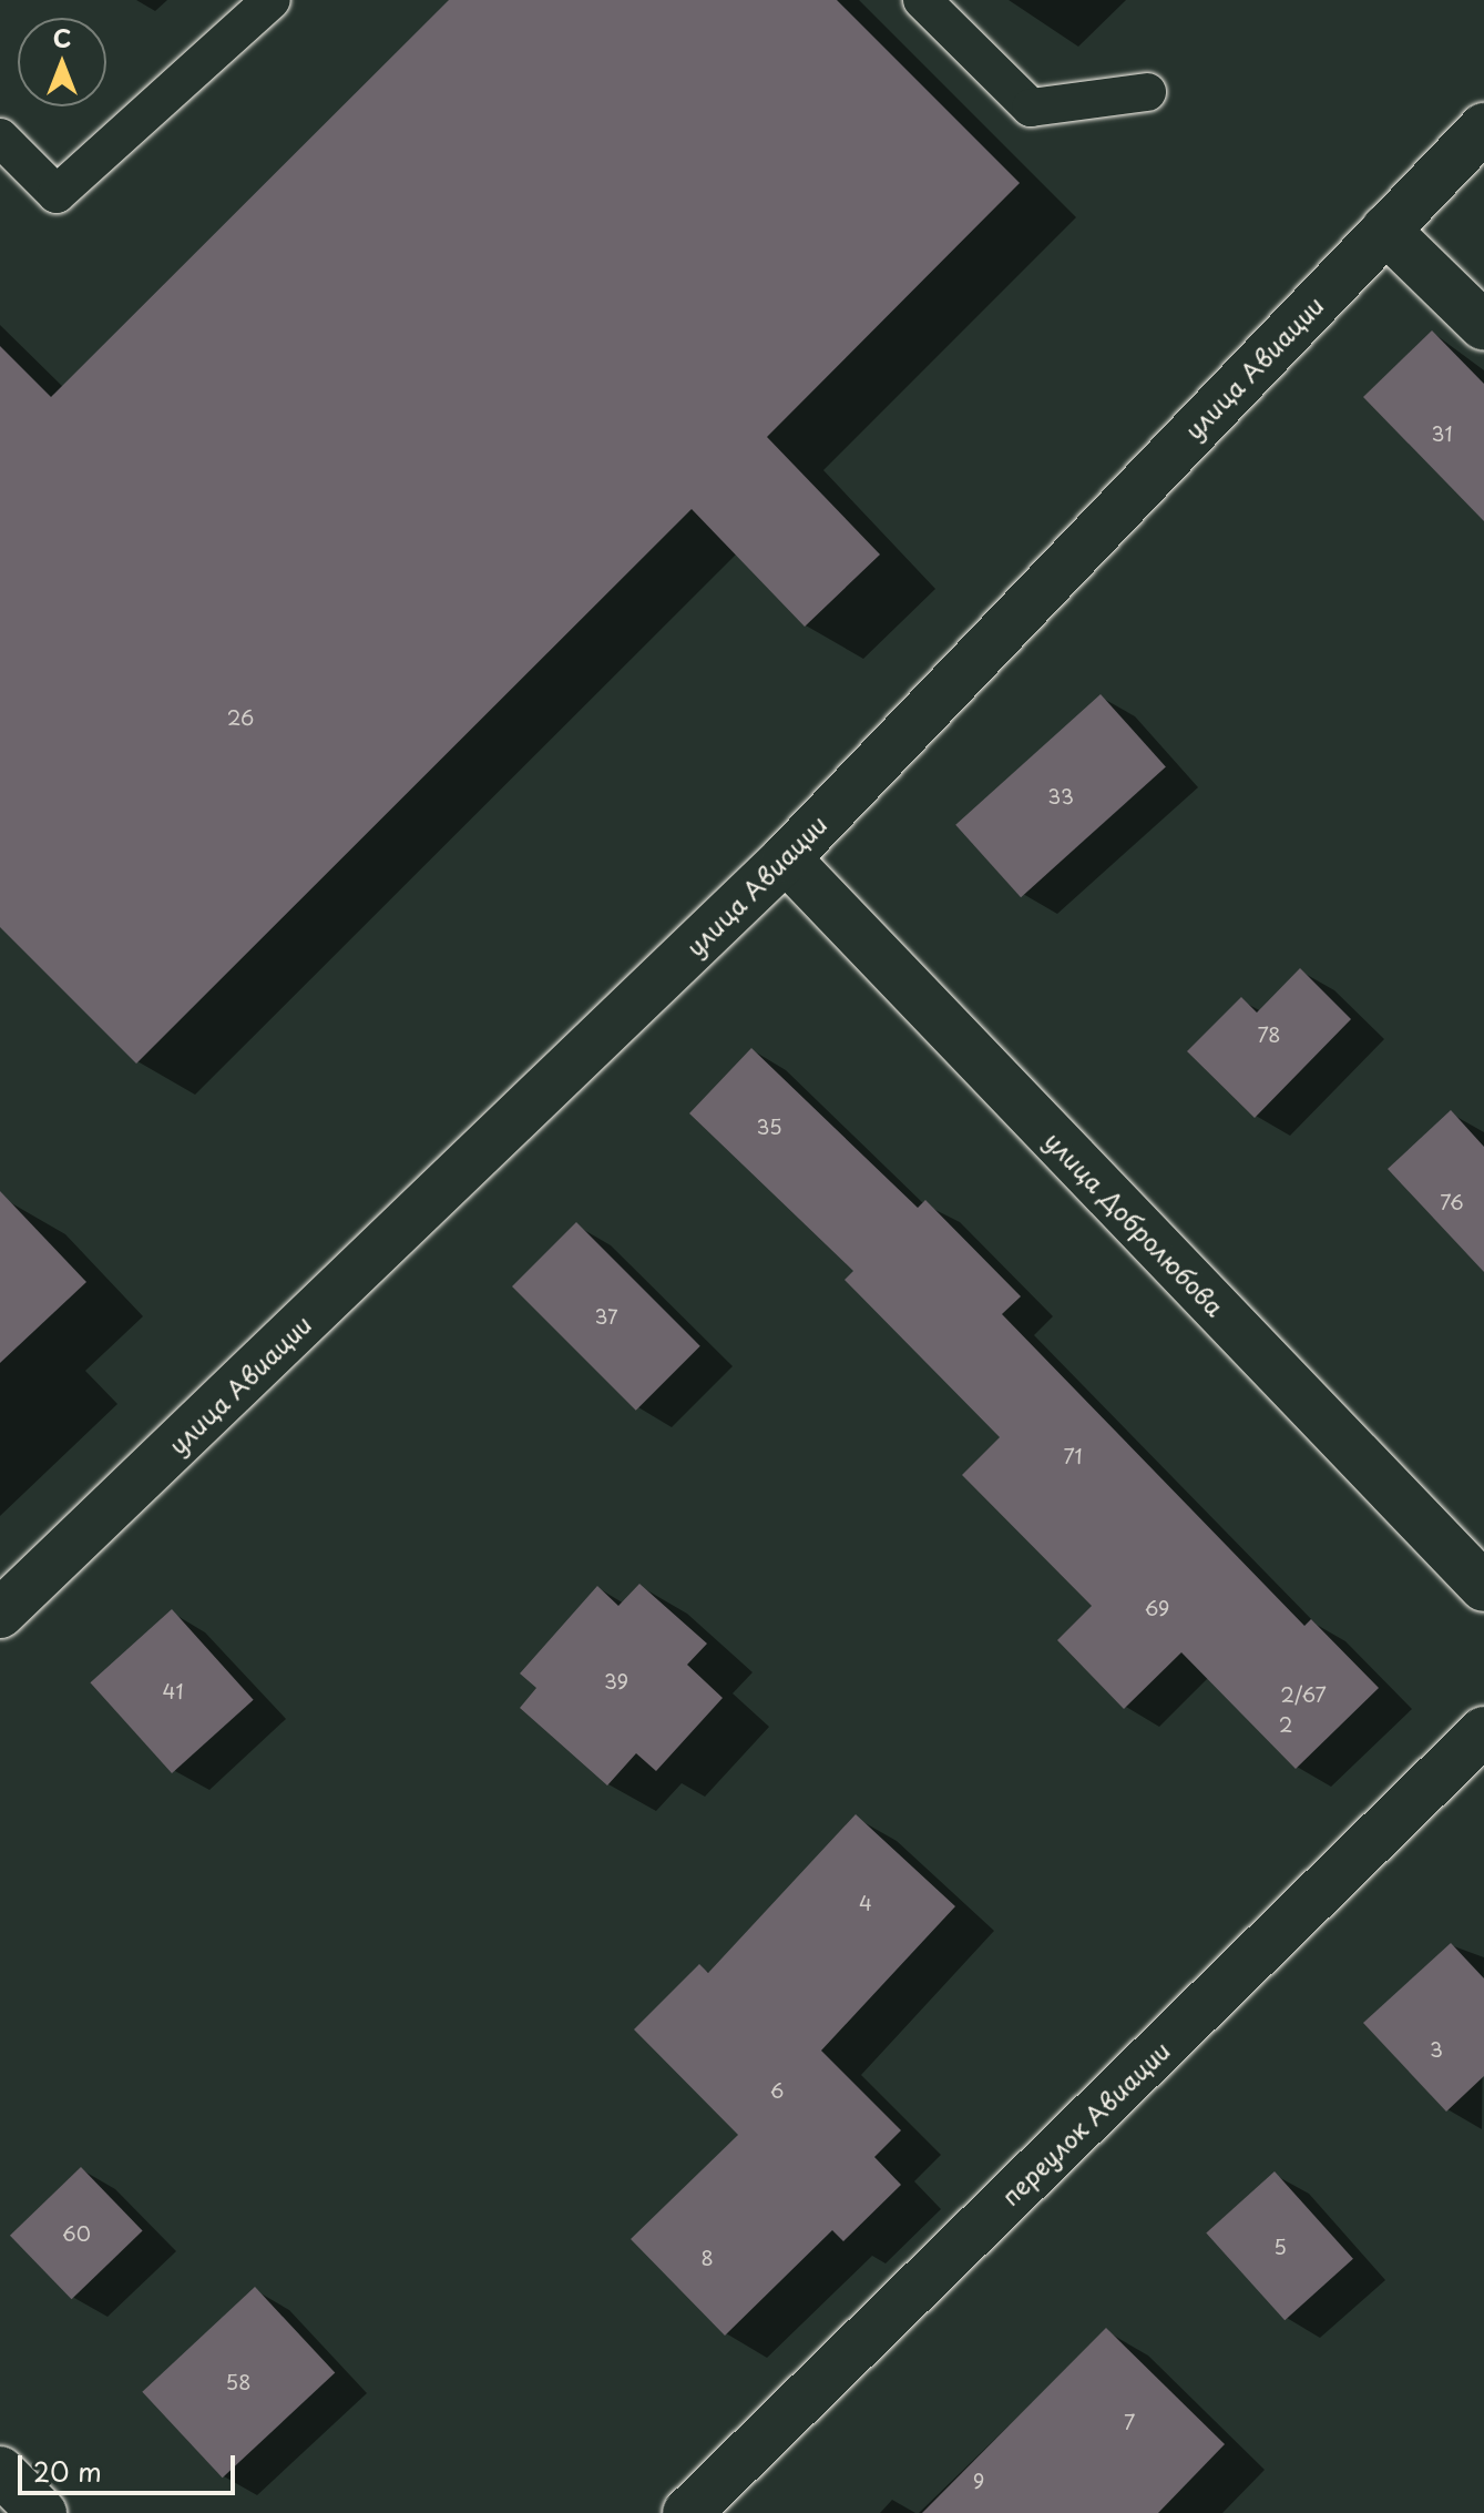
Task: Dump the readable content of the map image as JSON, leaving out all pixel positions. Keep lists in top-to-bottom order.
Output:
{
  "streets": {
    "street": ["улица Авиации", "улица Добролюбова", "переулок Авиации"]
  },
  "crossings": [
    ["улица Авиации", "улица Добролюбова"]
  ],
  "house_numbers": [
    "31",
    "26",
    "33",
    "78",
    "35",
    "76",
    "37",
    "71",
    "69",
    "39",
    "41",
    "2/67",
    "2",
    "4",
    "3",
    "6",
    "60",
    "5",
    "8",
    "58",
    "7",
    "9"
  ],
  "scale_bar": "20 m",
  "north": "top"
}
